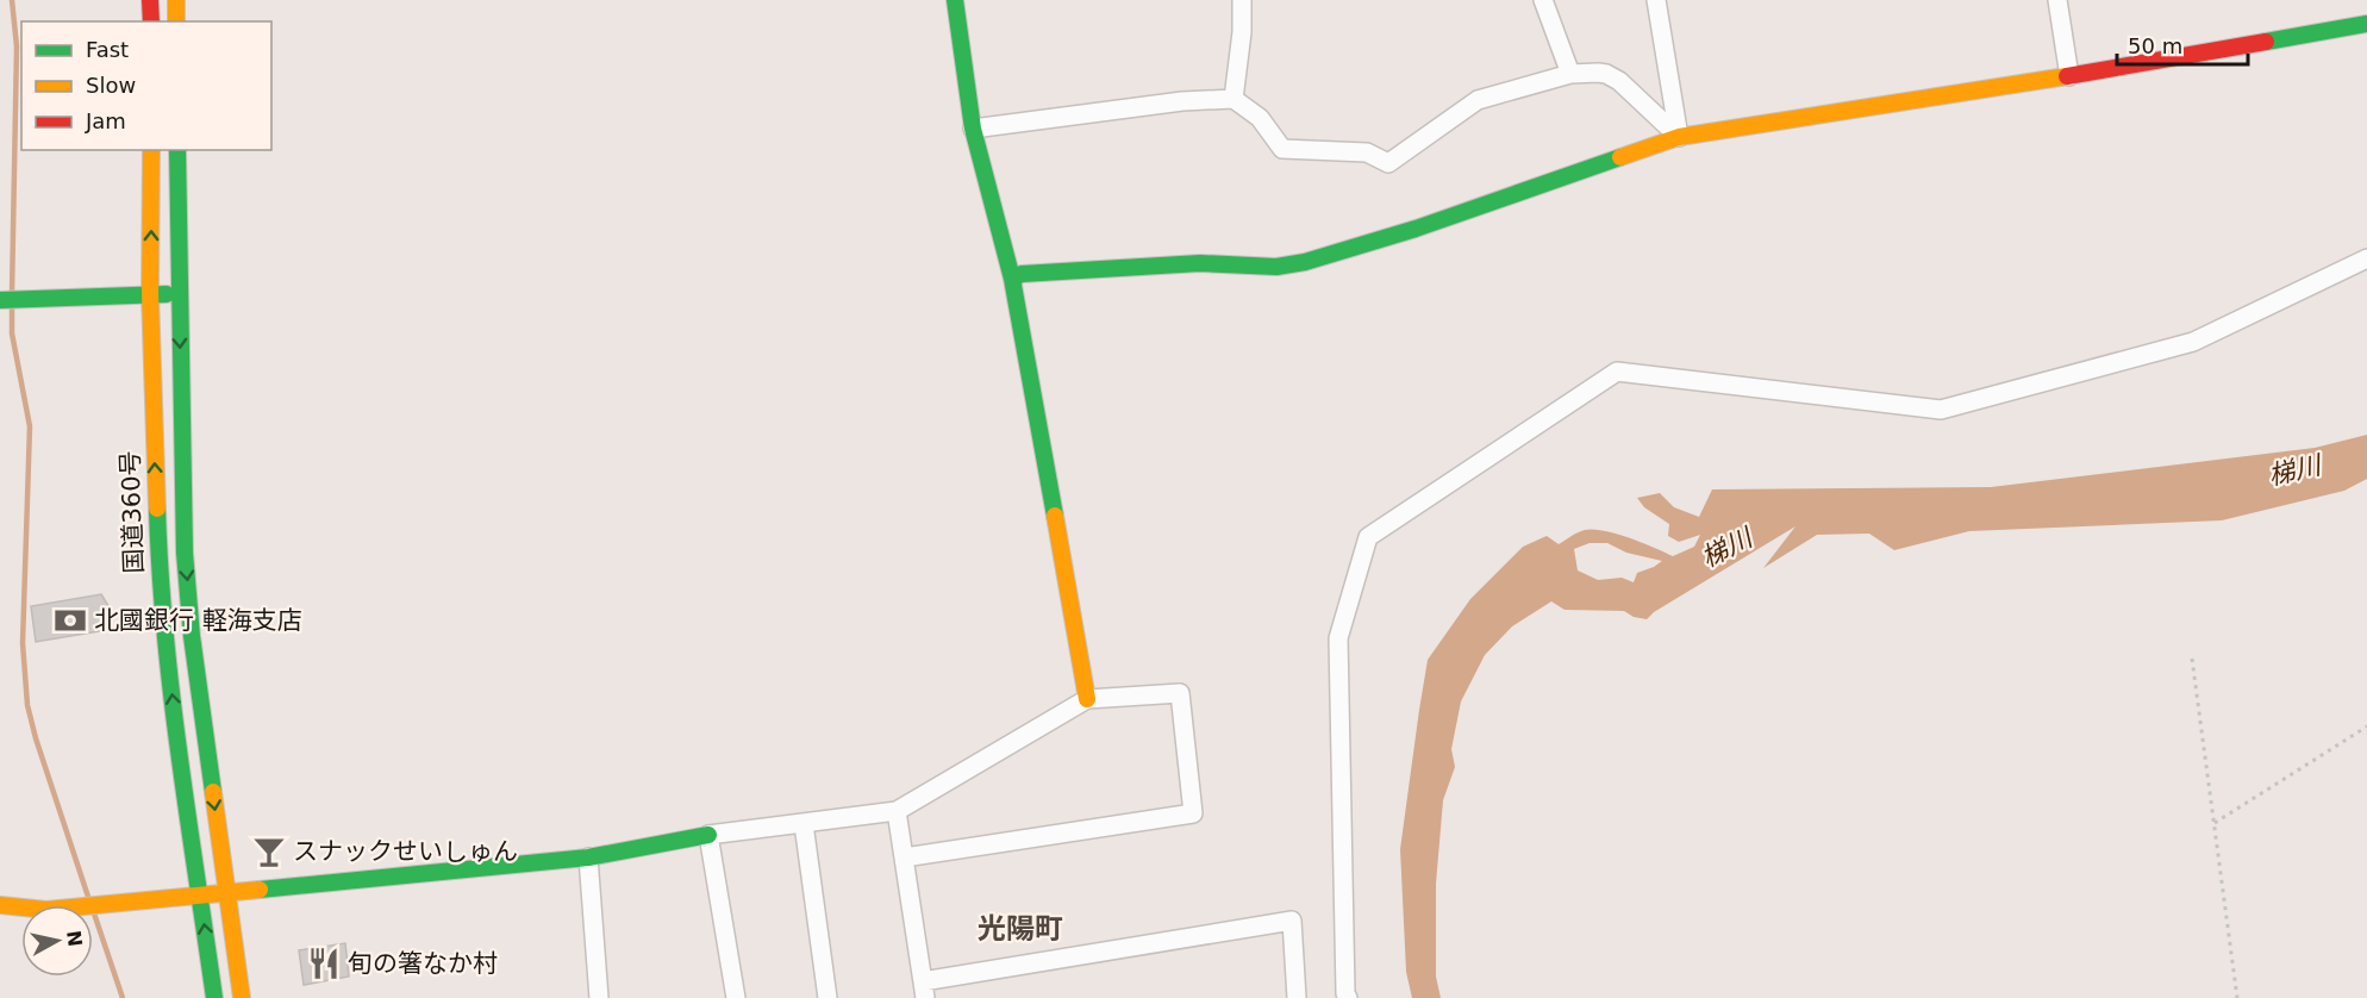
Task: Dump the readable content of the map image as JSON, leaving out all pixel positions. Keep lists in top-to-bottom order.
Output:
{
  "streets": {
    "main road": ["国道360号"]
  },
  "districts": ["光陽町"],
  "water": ["梯川"],
  "places": {
    "bank": ["北國銀行 軽海支店"],
    "bar": ["スナックせいしゅん"],
    "restaurant": ["旬の箸なか村"]
  },
  "legend": ["Fast", "Slow", "Jam"],
  "scale_bar": "50 m",
  "north": "right"
}
